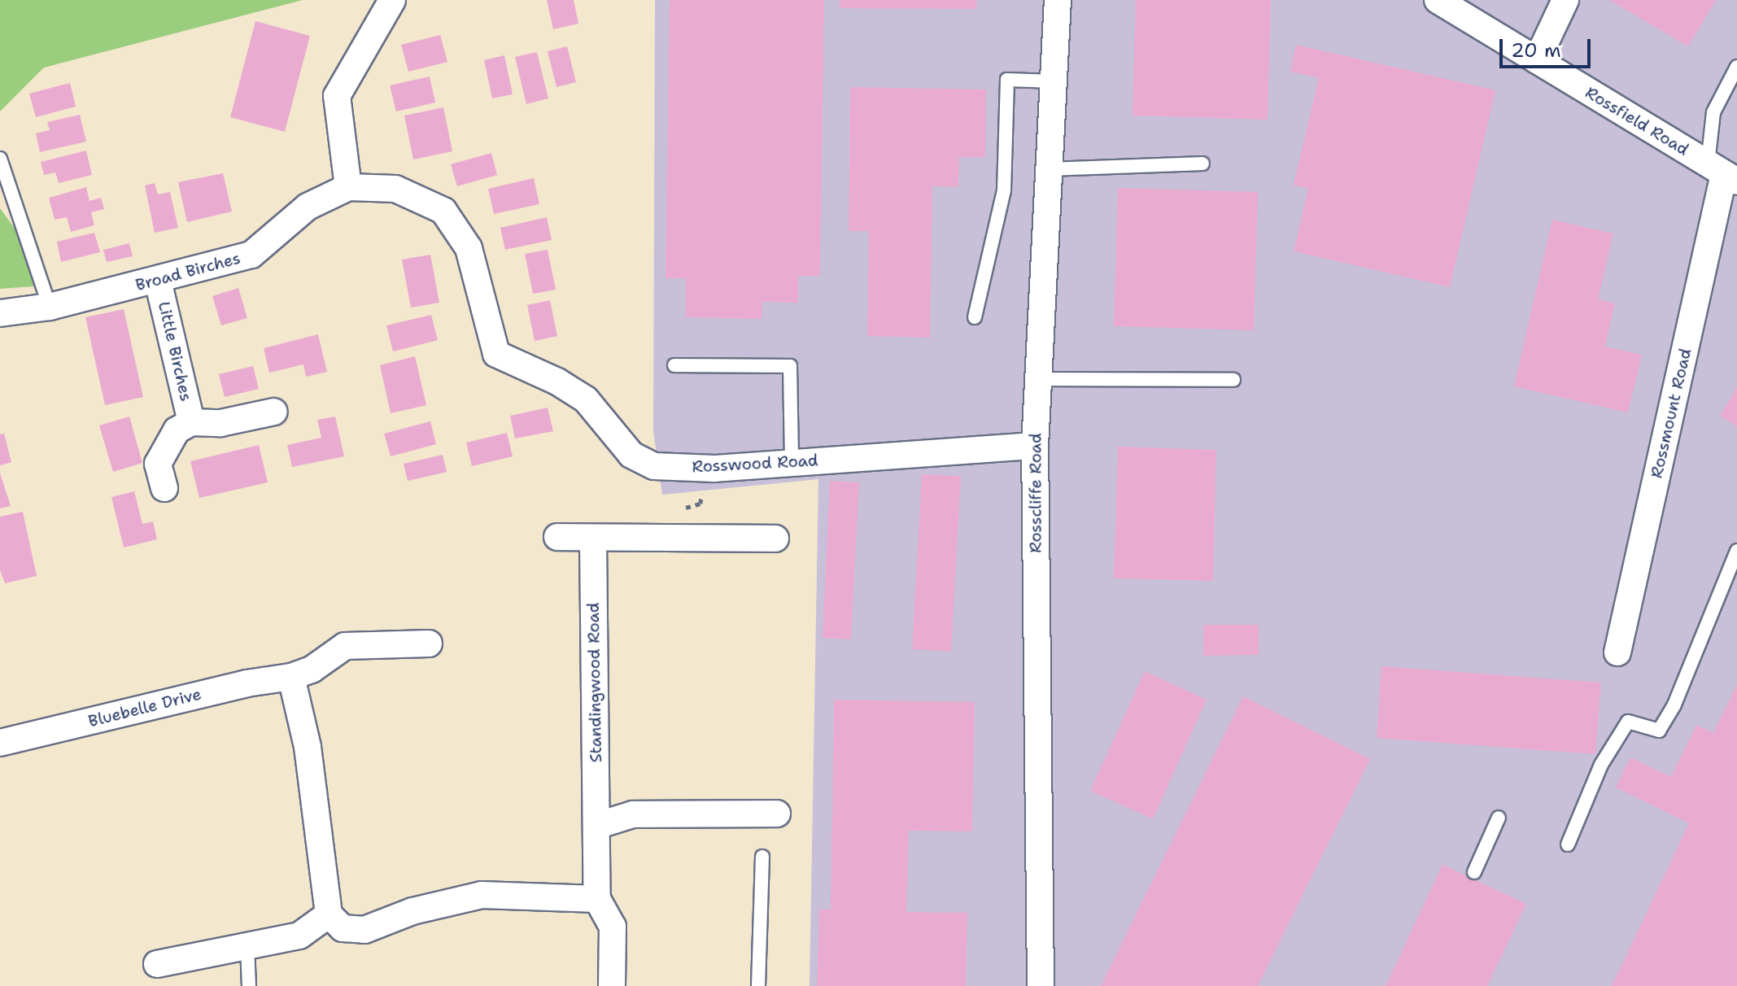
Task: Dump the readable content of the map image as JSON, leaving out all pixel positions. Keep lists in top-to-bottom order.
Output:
{
  "streets": {
    "street": [
      "Rossfield Road",
      "Broad Birches",
      "Little Birches",
      "Rossmount Road",
      "Rosswood Road",
      "Rosscliffe Road",
      "Standingwood Road",
      "Bluebelle Drive"
    ]
  },
  "crossings": [
    ["Rossfield Road", "Rossmount Road"],
    ["Broad Birches", "Little Birches"],
    ["Broad Birches", "Rosswood Road"],
    ["Rosswood Road", "Rosscliffe Road"]
  ],
  "scale_bar": "20 m"
}
